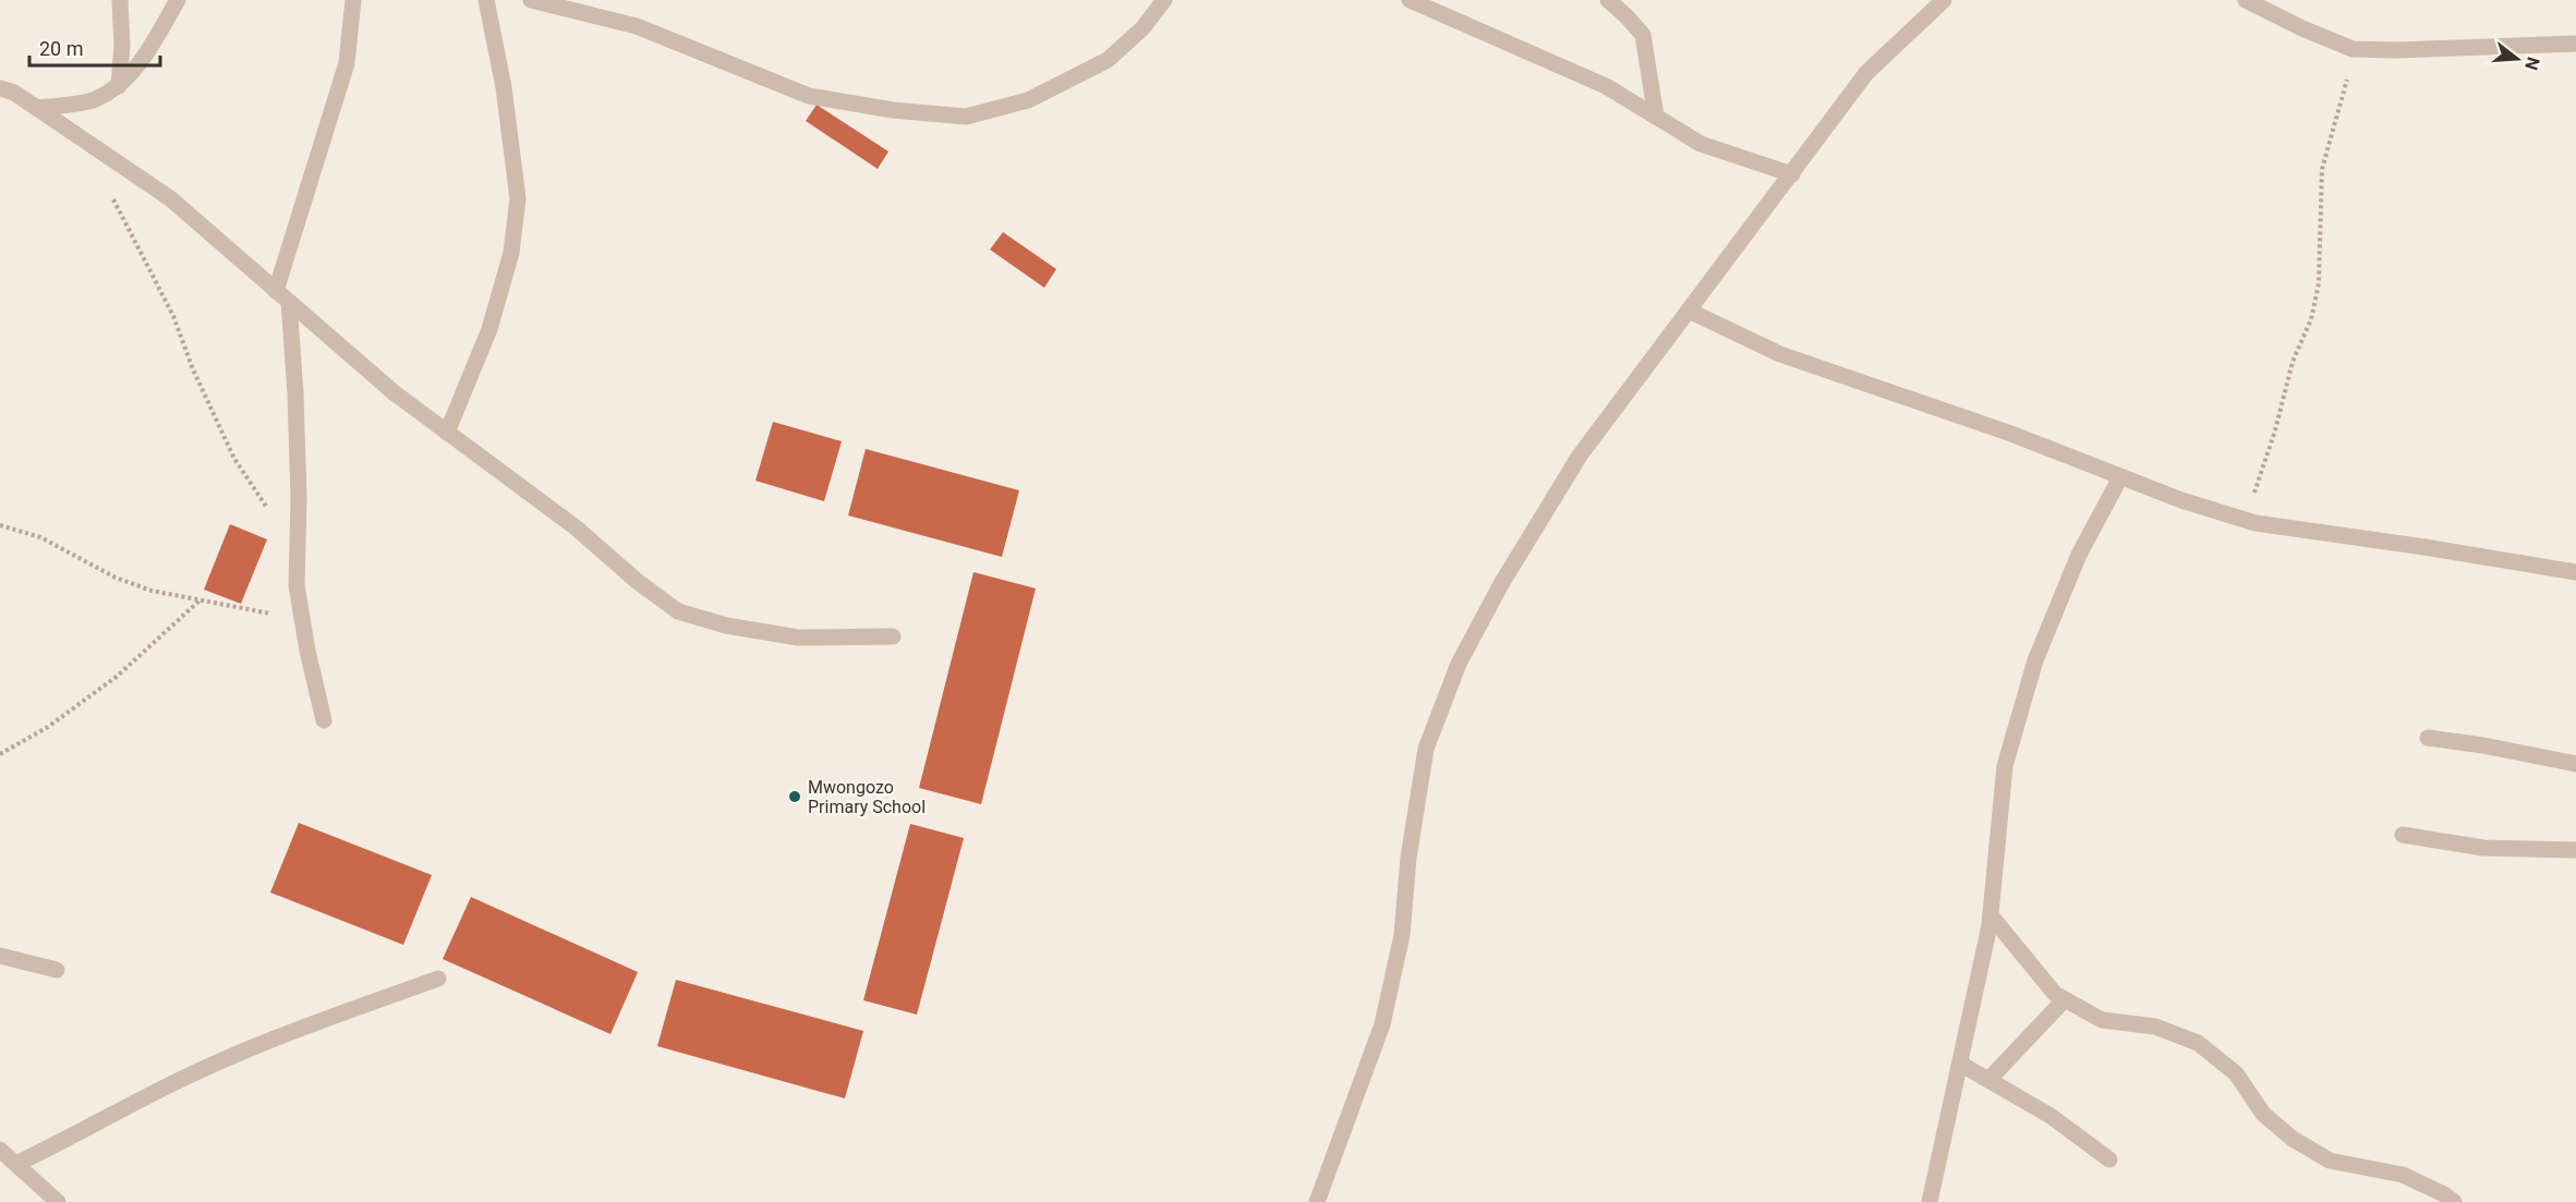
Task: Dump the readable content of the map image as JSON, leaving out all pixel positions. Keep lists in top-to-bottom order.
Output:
{
  "places": ["Mwongozo Primary School"],
  "scale_bar": "20 m",
  "north": "right"
}
